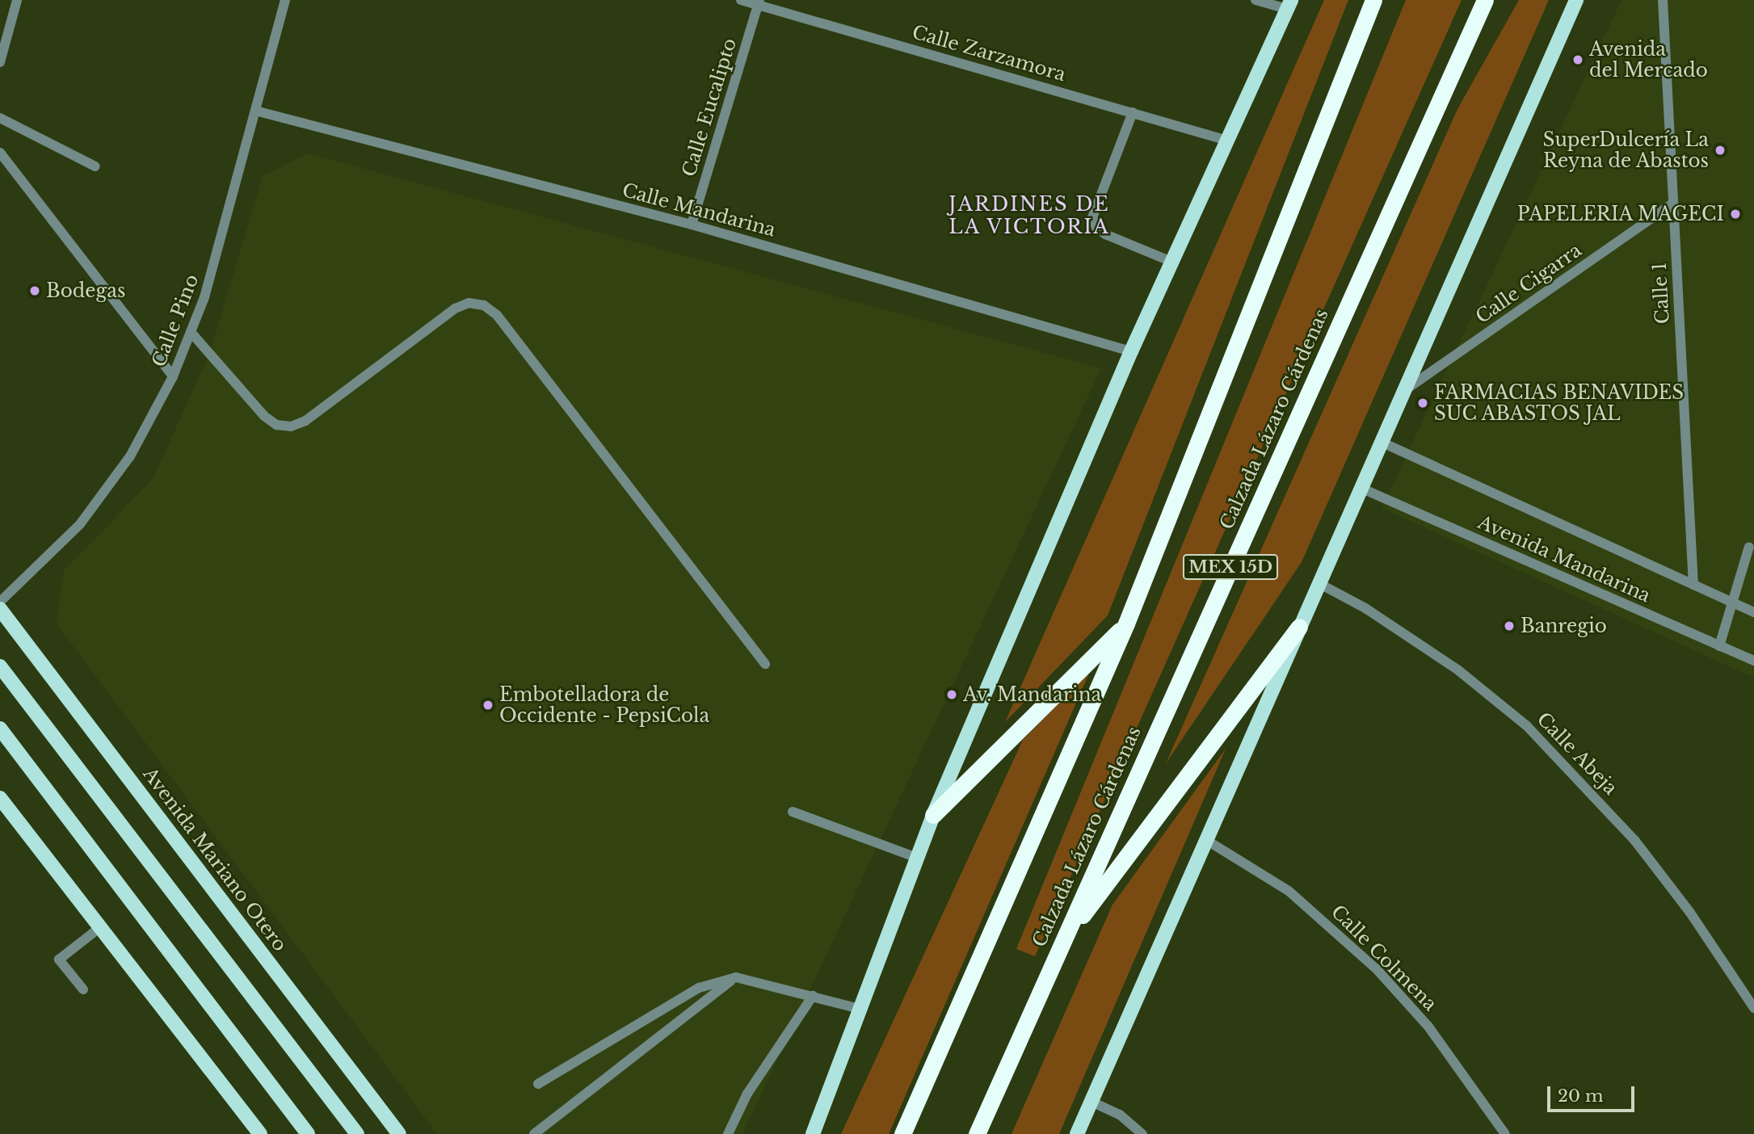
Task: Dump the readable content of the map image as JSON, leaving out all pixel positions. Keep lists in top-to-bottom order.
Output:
{
  "streets": {
    "highway": ["Calzada Lázaro Cárdenas", "MEX 15D"],
    "main road": ["Avenida Mariano Otero"],
    "street": [
      "Calle Zarzamora",
      "Calle Eucalipto",
      "Calle Mandarina",
      "Calle Cigarra",
      "Calle 1",
      "Calle Pino",
      "Avenida Mandarina",
      "Calle Abeja",
      "Calle Colmena"
    ]
  },
  "crossings": [
    ["Calle Zarzamora", "Calle Eucalipto"],
    ["Calle Eucalipto", "Calle Mandarina"],
    ["Calle Mandarina", "Calle Pino"],
    ["Calle Cigarra", "Calle 1"],
    ["Calle 1", "Avenida Mandarina"]
  ],
  "districts": ["JARDINES DE LA VICTORIA"],
  "places": [
    "Avenida del Mercado",
    "SuperDulcería La Reyna de Abastos",
    "PAPELERIA MAGECI",
    "Bodegas",
    "FARMACIAS BENAVIDES SUC ABASTOS JAL",
    "Banregio",
    "Av. Mandarina",
    "Embotelladora de Occidente - PepsiCola"
  ],
  "scale_bar": "20 m"
}
